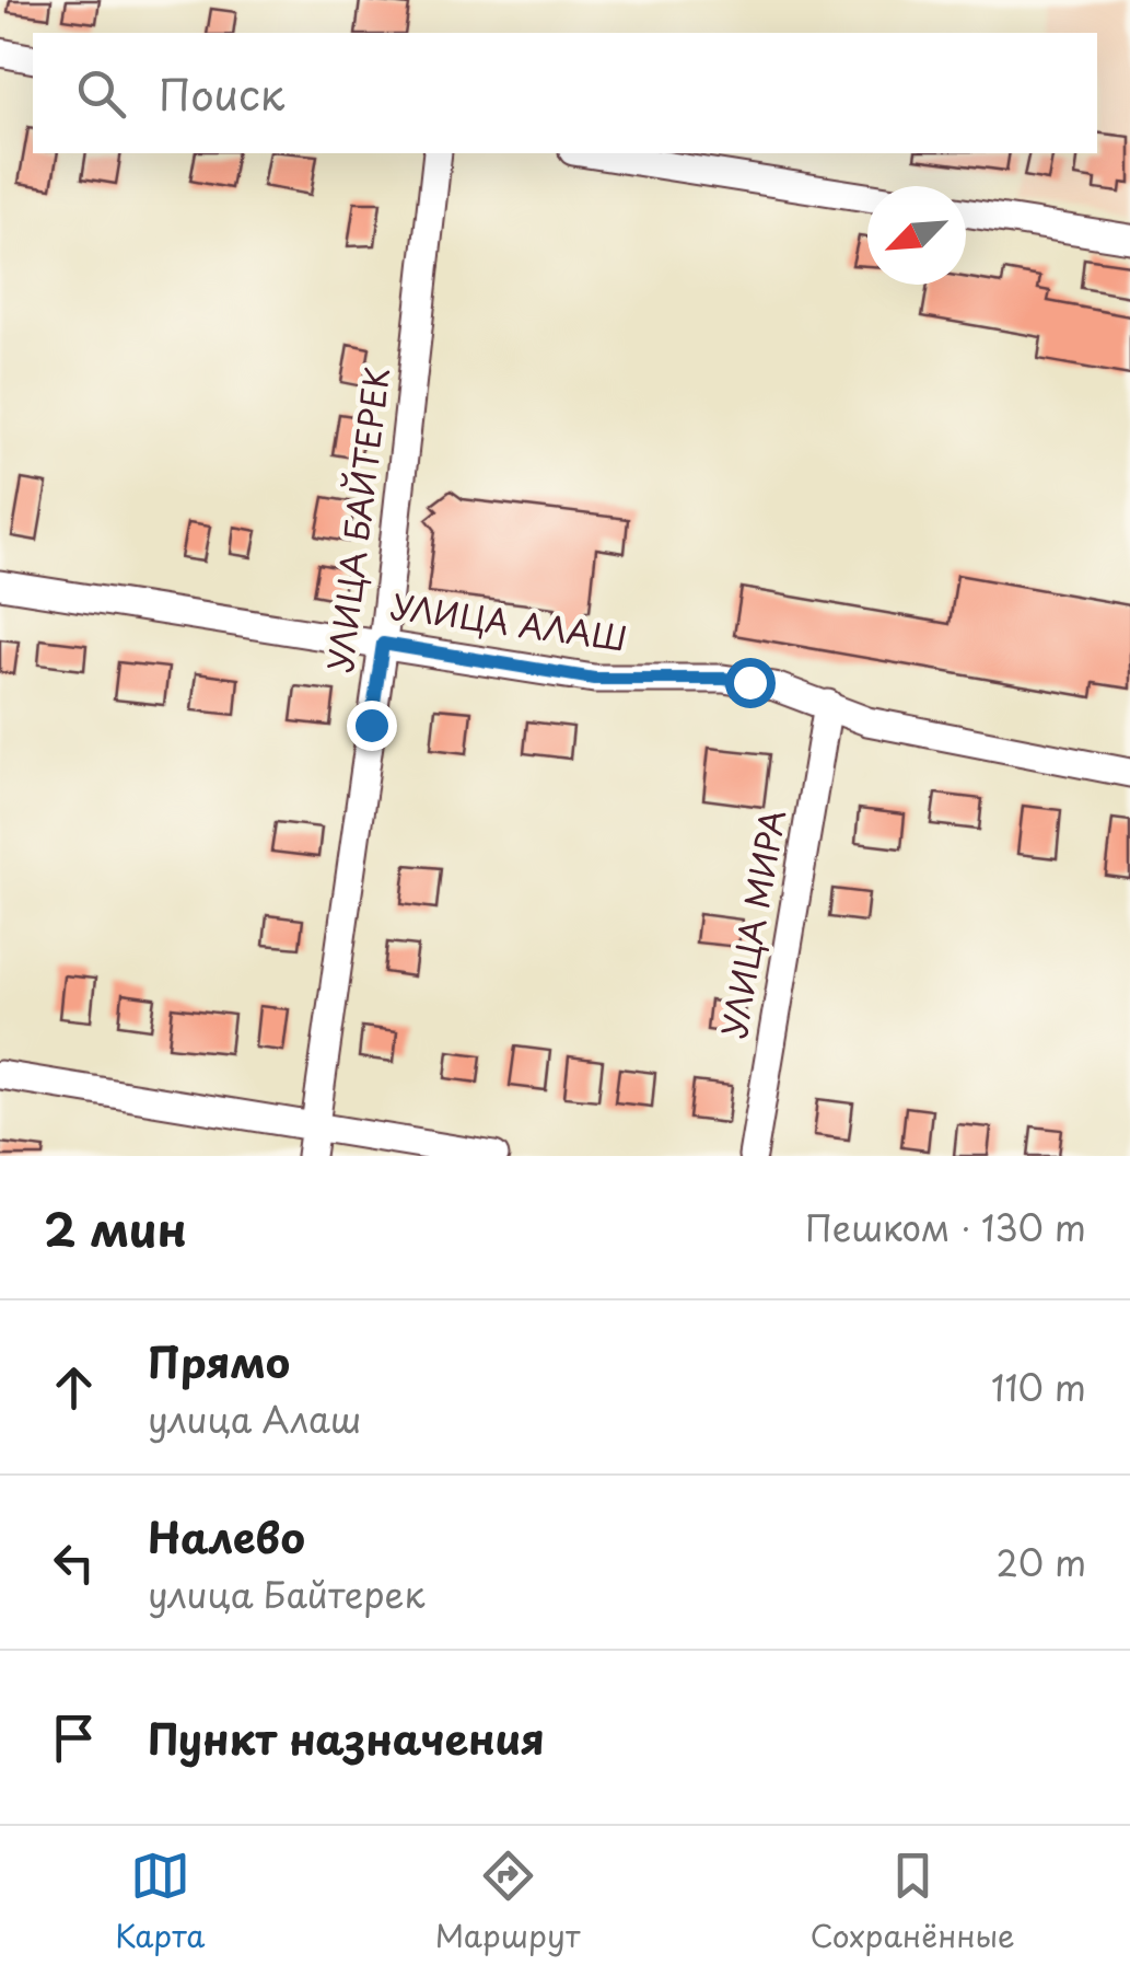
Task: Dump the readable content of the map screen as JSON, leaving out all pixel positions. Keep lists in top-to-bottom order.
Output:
{
  "streets": {
    "street": ["УЛИЦА БАЙТЕРЕК", "УЛИЦА АЛАШ", "УЛИЦА МИРА"]
  },
  "crossings": [
    ["УЛИЦА БАЙТЕРЕК", "УЛИЦА АЛАШ"],
    ["УЛИЦА АЛАШ", "УЛИЦА МИРА"]
  ],
  "north": "bottom left",
  "page": {
    "search": "Поиск",
    "heading": ["2 мин", "Пешком · 130 m"],
    "list": [
      ["Прямо", "улица Алаш", "110 m"],
      ["Налево", "улица Байтерек", "20 m"],
      "Пункт назначения"
    ],
    "nav": ["Карта", "Маршрут", "Сохранённые"]
  }
}
